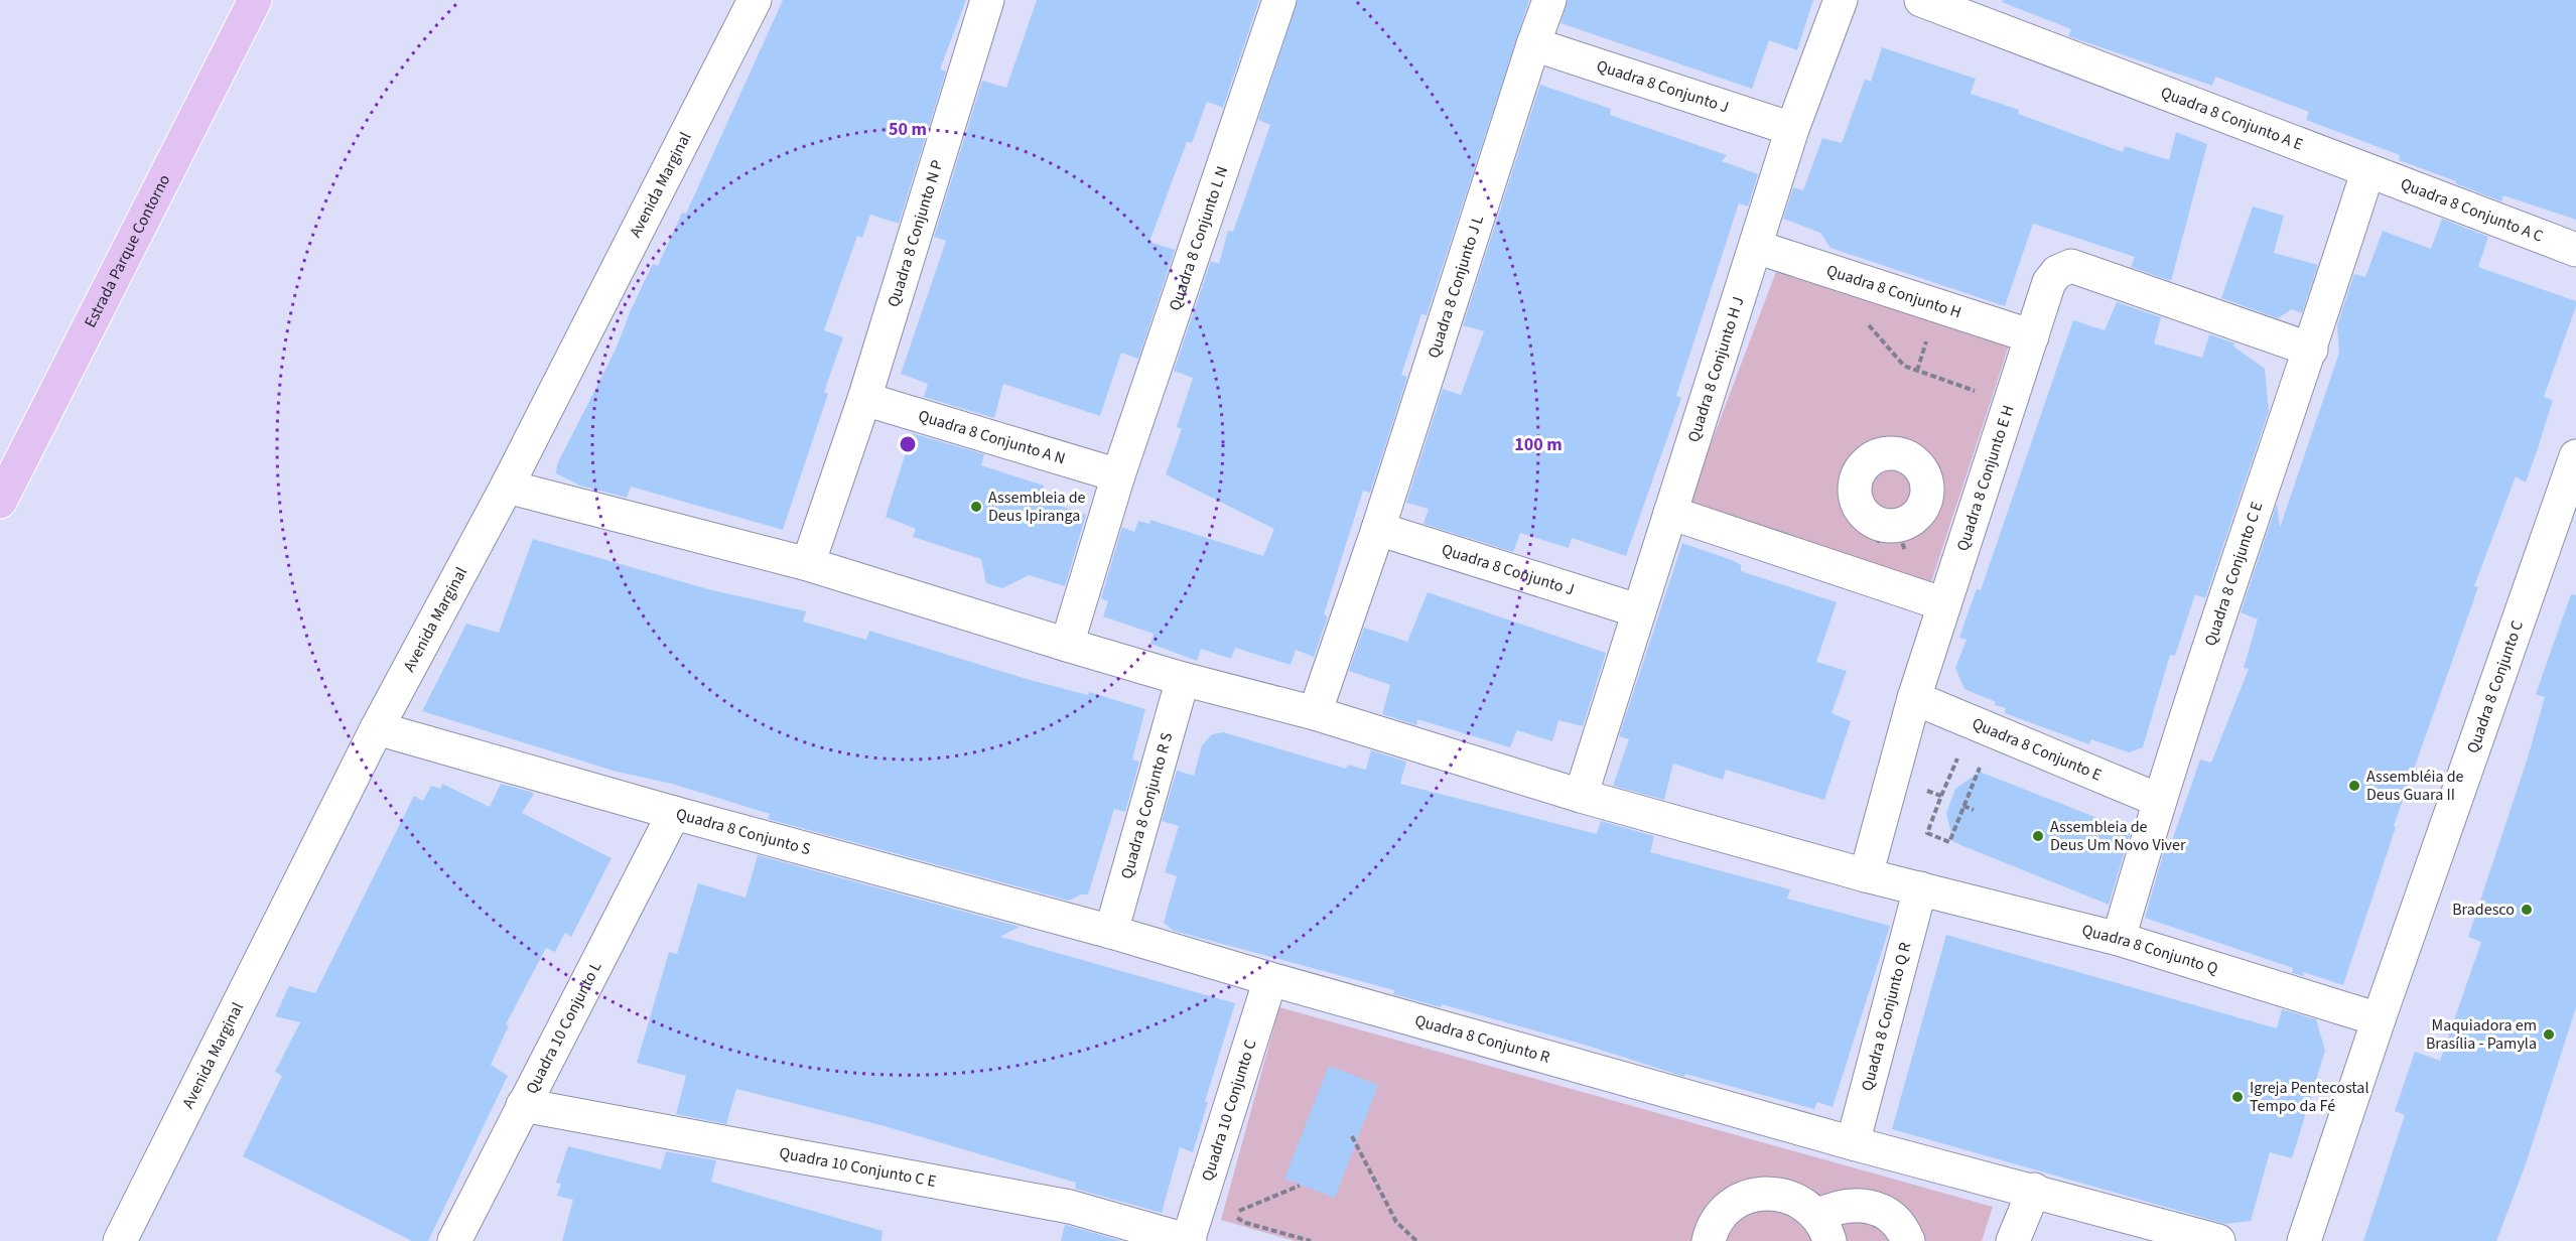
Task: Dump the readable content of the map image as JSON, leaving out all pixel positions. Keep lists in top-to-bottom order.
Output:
{
  "streets": {
    "main road": ["Estrada Parque Contorno"],
    "street": [
      "Quadra 8 Conjunto J",
      "Quadra 8 Conjunto A E",
      "Avenida Marginal",
      "Quadra 8 Conjunto A C",
      "Quadra 8 Conjunto N P",
      "Quadra 8 Conjunto L N",
      "Quadra 8 Conjunto J L",
      "Quadra 8 Conjunto H",
      "Quadra 8 Conjunto H J",
      "Quadra 8 Conjunto A N",
      "Quadra 8 Conjunto E H",
      "Quadra 8 Conjunto C E",
      "Quadra 8 Conjunto C",
      "Quadra 8 Conjunto E",
      "Quadra 8 Conjunto R S",
      "Quadra 8 Conjunto S",
      "Quadra 8 Conjunto Q",
      "Quadra 8 Conjunto Q R",
      "Quadra 10 Conjunto L",
      "Quadra 8 Conjunto R",
      "Quadra 10 Conjunto C",
      "Quadra 10 Conjunto C E"
    ]
  },
  "crossings": [
    ["Quadra 8 Conjunto J", "Quadra 8 Conjunto J L"],
    ["Quadra 8 Conjunto J", "Quadra 8 Conjunto H J"],
    ["Quadra 8 Conjunto A E", "Quadra 8 Conjunto A C"],
    ["Avenida Marginal", "Quadra 8 Conjunto S"],
    ["Quadra 8 Conjunto N P", "Quadra 8 Conjunto A N"],
    ["Quadra 8 Conjunto L N", "Quadra 8 Conjunto A N"],
    ["Quadra 8 Conjunto H", "Quadra 8 Conjunto H J"],
    ["Quadra 8 Conjunto H", "Quadra 8 Conjunto E H"],
    ["Quadra 8 Conjunto E H", "Quadra 8 Conjunto C E"],
    ["Quadra 8 Conjunto E H", "Quadra 8 Conjunto E"],
    ["Quadra 8 Conjunto C E", "Quadra 8 Conjunto E"],
    ["Quadra 8 Conjunto C", "Quadra 8 Conjunto Q"],
    ["Quadra 8 Conjunto R S", "Quadra 8 Conjunto S"],
    ["Quadra 8 Conjunto R S", "Quadra 8 Conjunto R"],
    ["Quadra 8 Conjunto S", "Quadra 10 Conjunto L"],
    ["Quadra 8 Conjunto S", "Quadra 8 Conjunto R"],
    ["Quadra 8 Conjunto Q", "Quadra 8 Conjunto Q R"],
    ["Quadra 8 Conjunto Q R", "Quadra 8 Conjunto R"],
    ["Quadra 10 Conjunto L", "Quadra 10 Conjunto C E"],
    ["Quadra 8 Conjunto R", "Quadra 10 Conjunto C"],
    ["Quadra 10 Conjunto C", "Quadra 10 Conjunto C E"]
  ],
  "places": [
    "Assembleia de Deus Ipiranga",
    "Assembléia de Deus Guara II",
    "Assembleia de Deus Um Novo Viver",
    "Bradesco",
    "Maquiadora em Brasília - Pamyla",
    "Igreja Pentecostal Tempo da Fé"
  ],
  "rings": ["50 m", "100 m"]
}
